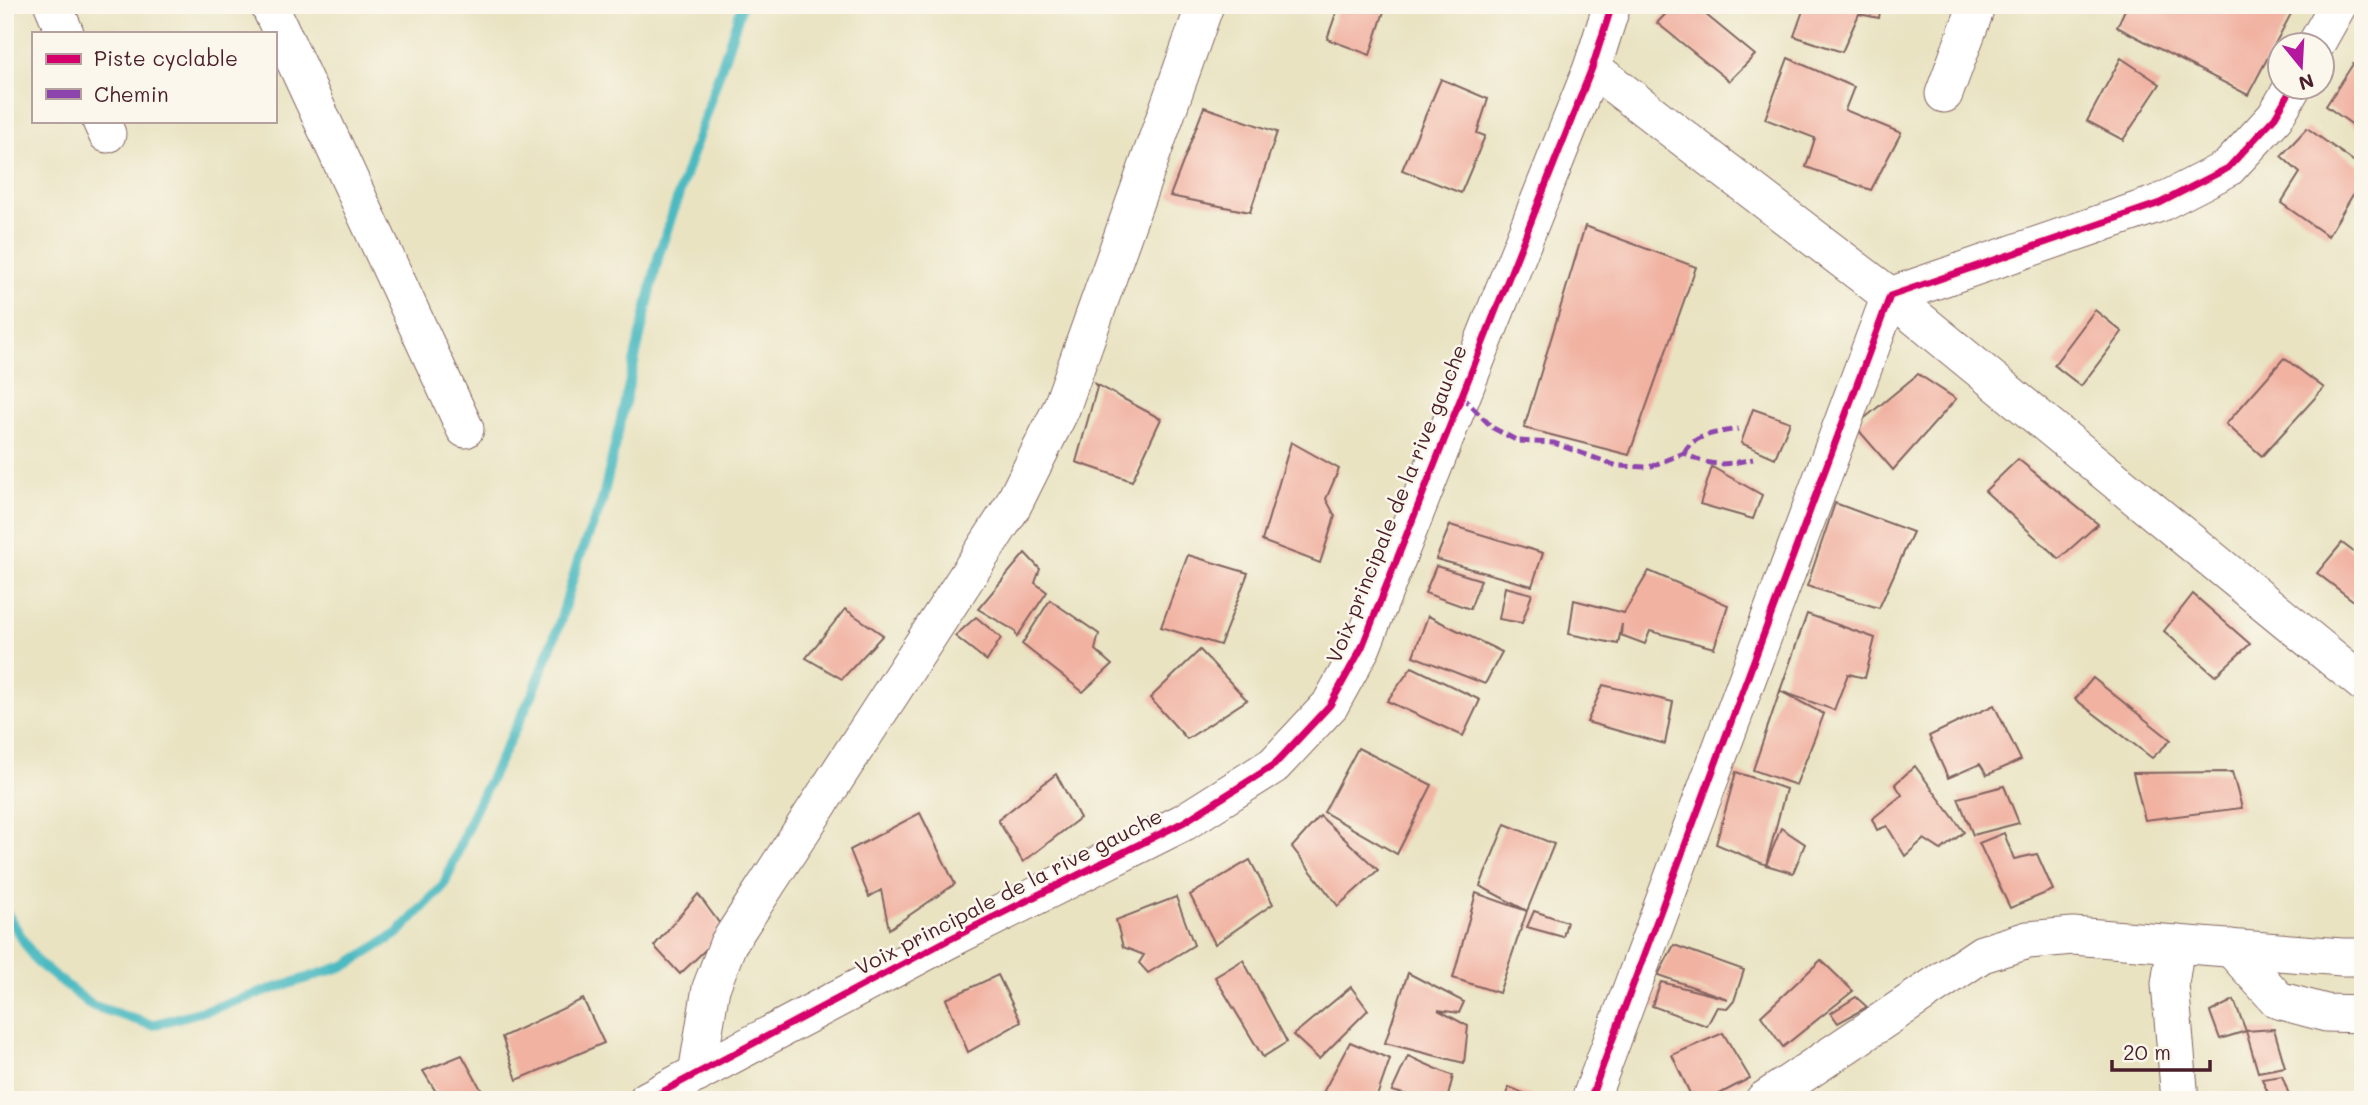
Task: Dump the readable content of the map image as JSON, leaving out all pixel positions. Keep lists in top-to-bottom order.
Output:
{
  "streets": {
    "street": ["Voix principale de la rive gauche"]
  },
  "legend": ["Piste cyclable", "Chemin"],
  "scale_bar": "20 m",
  "north": "bottom"
}
